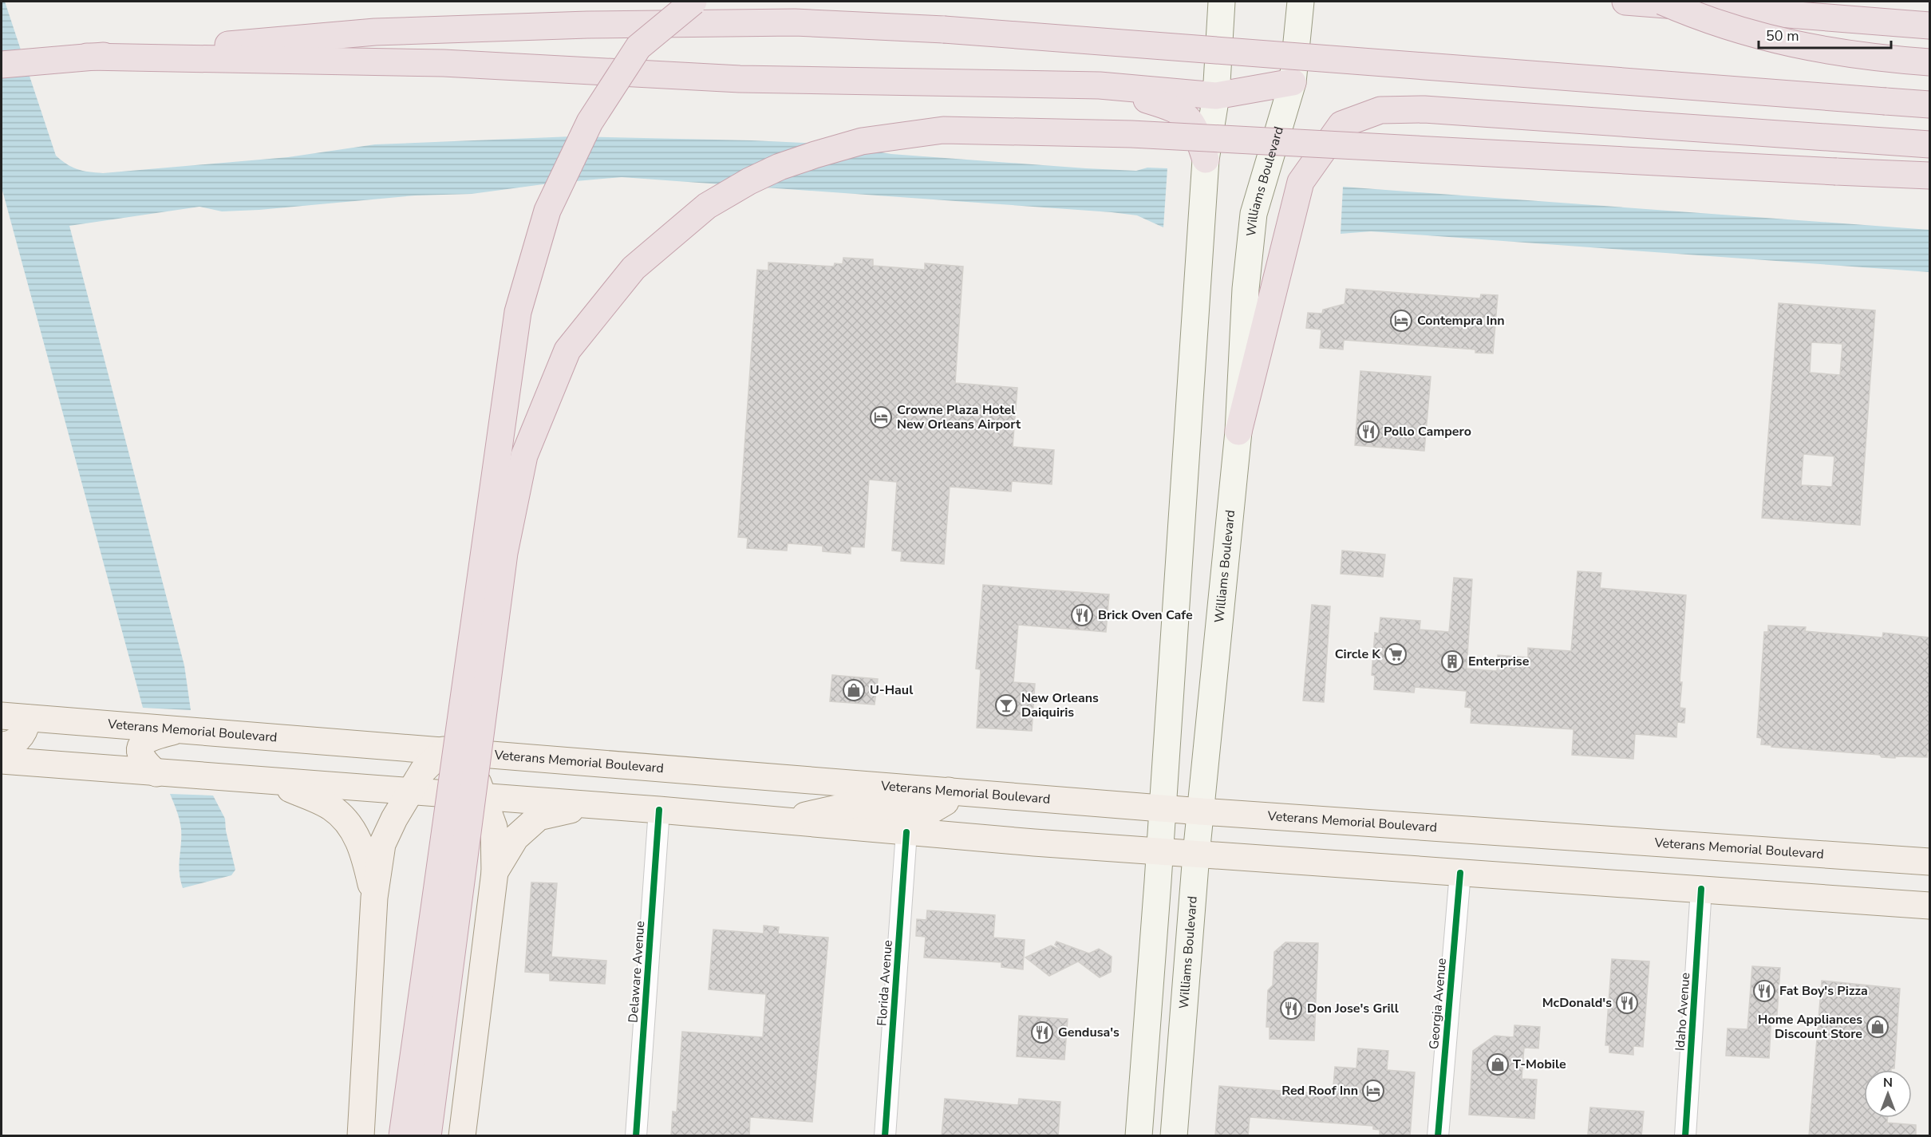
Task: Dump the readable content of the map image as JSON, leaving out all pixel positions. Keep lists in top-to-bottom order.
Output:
{
  "streets": {
    "main road": ["Williams Boulevard", "Veterans Memorial Boulevard"],
    "street": [
      "Delaware Avenue",
      "Florida Avenue",
      "Georgia Avenue",
      "Idaho Avenue"
    ]
  },
  "crossings": [
    ["Williams Boulevard", "Veterans Memorial Boulevard"]
  ],
  "places": {
    "hotel": ["Contempra Inn", "Crowne Plaza Hotel New Orleans Airport", "Red Roof Inn"],
    "restaurant": [
      "Pollo Campero",
      "Brick Oven Cafe",
      "Fat Boy's Pizza",
      "McDonald's",
      "Don Jose's Grill",
      "Gendusa's"
    ],
    "supermarket": ["Circle K"],
    "building": ["Enterprise"],
    "shop": ["U-Haul", "Home Appliances Discount Store", "T-Mobile"],
    "bar": ["New Orleans Daiquiris"]
  },
  "scale_bar": "50 m",
  "north": "top"
}
